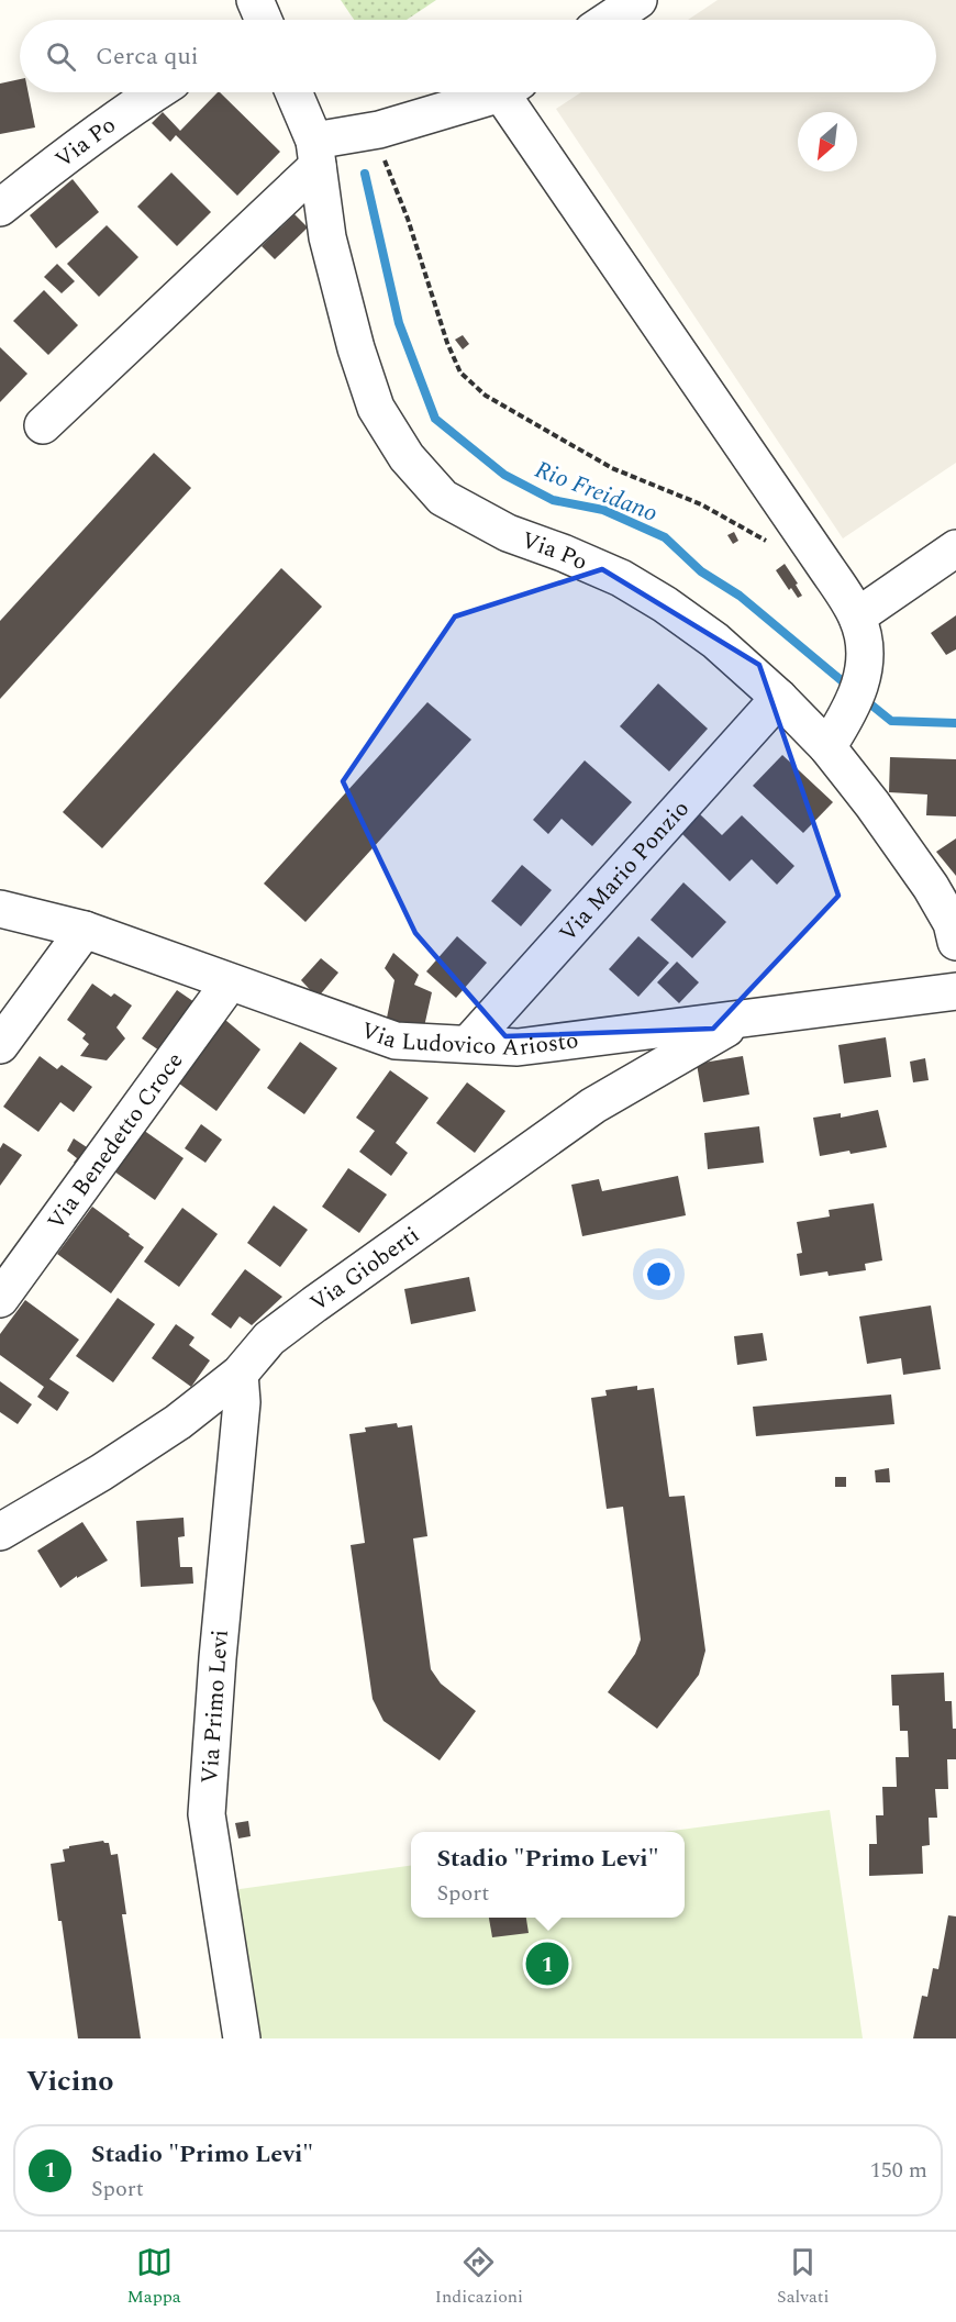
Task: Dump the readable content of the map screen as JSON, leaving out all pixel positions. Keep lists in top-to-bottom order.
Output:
{
  "streets": {
    "street": [
      "Via Po",
      "Via Mario Ponzio",
      "Via Ludovico Ariosto",
      "Via Benedetto Croce",
      "Via Gioberti",
      "Via Primo Levi"
    ]
  },
  "crossings": [
    ["Via Po", "Via Mario Ponzio"],
    ["Via Mario Ponzio", "Via Ludovico Ariosto"],
    ["Via Ludovico Ariosto", "Via Benedetto Croce"],
    ["Via Ludovico Ariosto", "Via Gioberti"],
    ["Via Gioberti", "Via Primo Levi"]
  ],
  "water": ["Rio Freidano"],
  "north": "bottom left",
  "page": {
    "search": "Cerca qui",
    "popup": ["Stadio \"Primo Levi\"", "Sport"],
    "pins": "1",
    "heading": "Vicino",
    "list": [
      {
        "mark": "1",
        "name": "Stadio \"Primo Levi\"",
        "note": "Sport",
        "value": "150 m"
      }
    ],
    "nav": ["Mappa", "Indicazioni", "Salvati"]
  }
}
